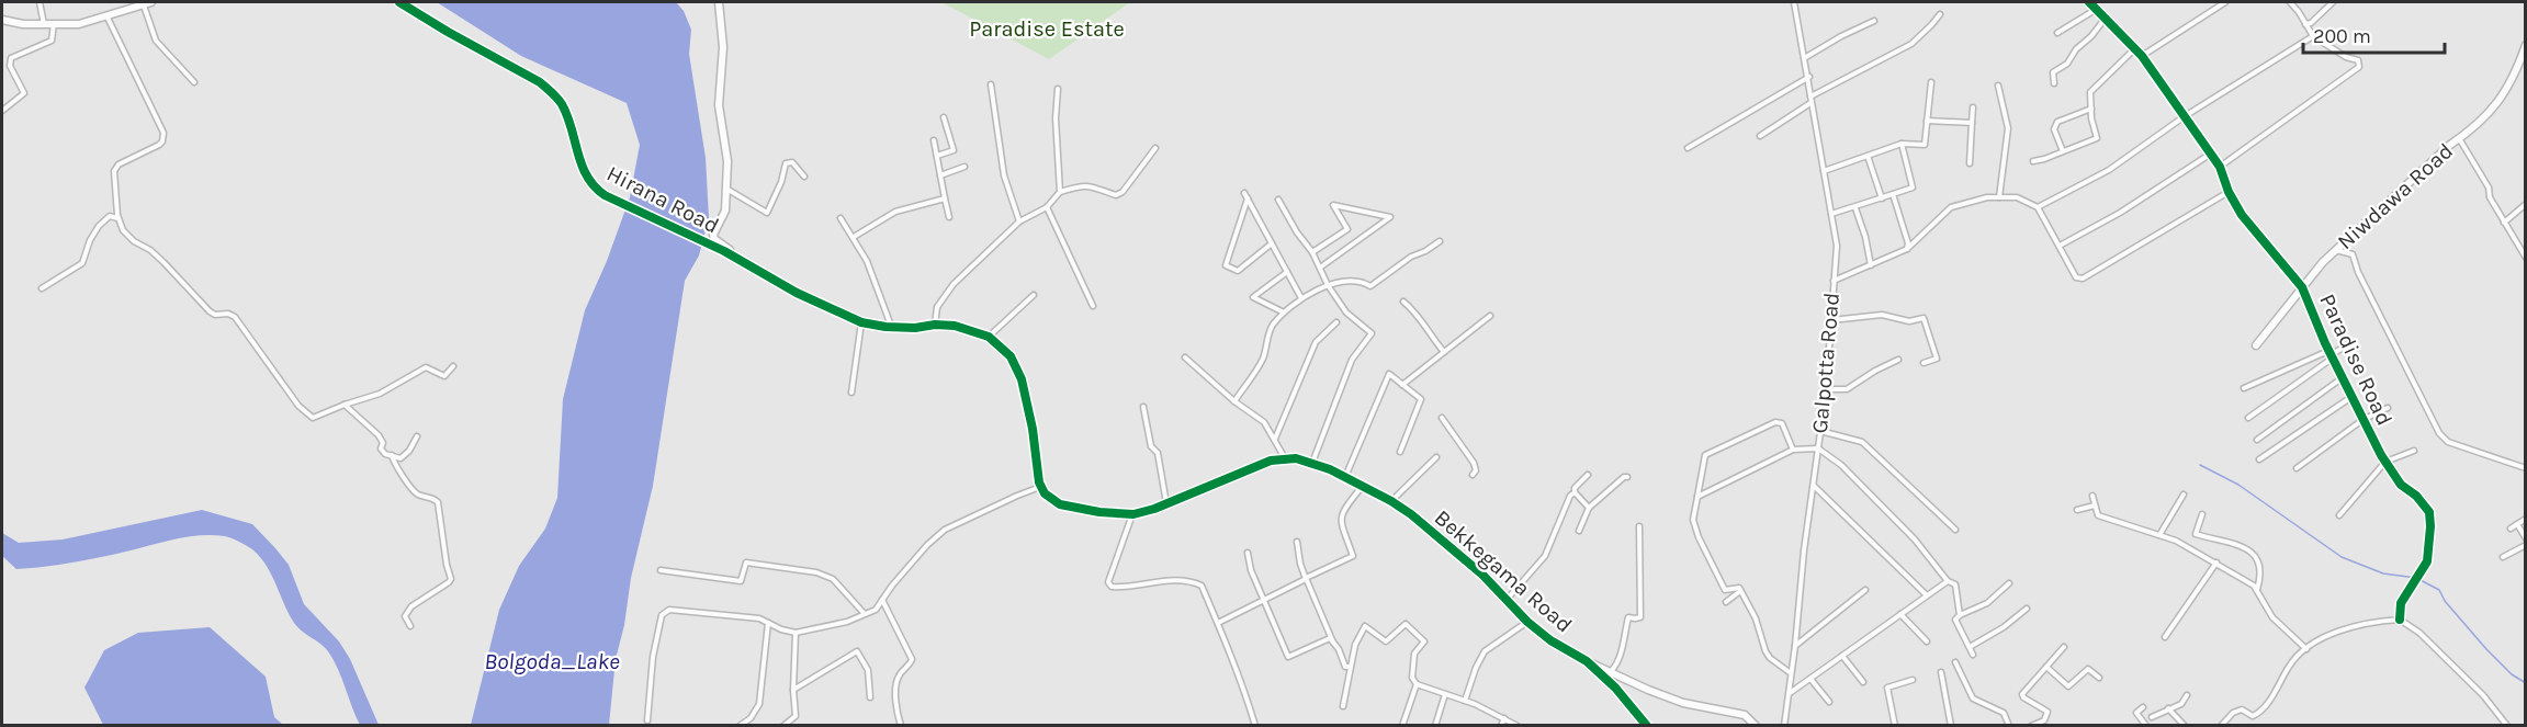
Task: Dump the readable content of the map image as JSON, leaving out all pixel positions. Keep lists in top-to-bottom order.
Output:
{
  "streets": {
    "street": [
      "Niwdawa Road",
      "Hirana Road",
      "Paradise Road",
      "Galpotta Road",
      "Bekkegama Road"
    ]
  },
  "crossings": [
    ["Niwdawa Road", "Paradise Road"]
  ],
  "water": ["Bolgoda_Lake"],
  "parks": ["Paradise Estate"],
  "scale_bar": "200 m"
}
